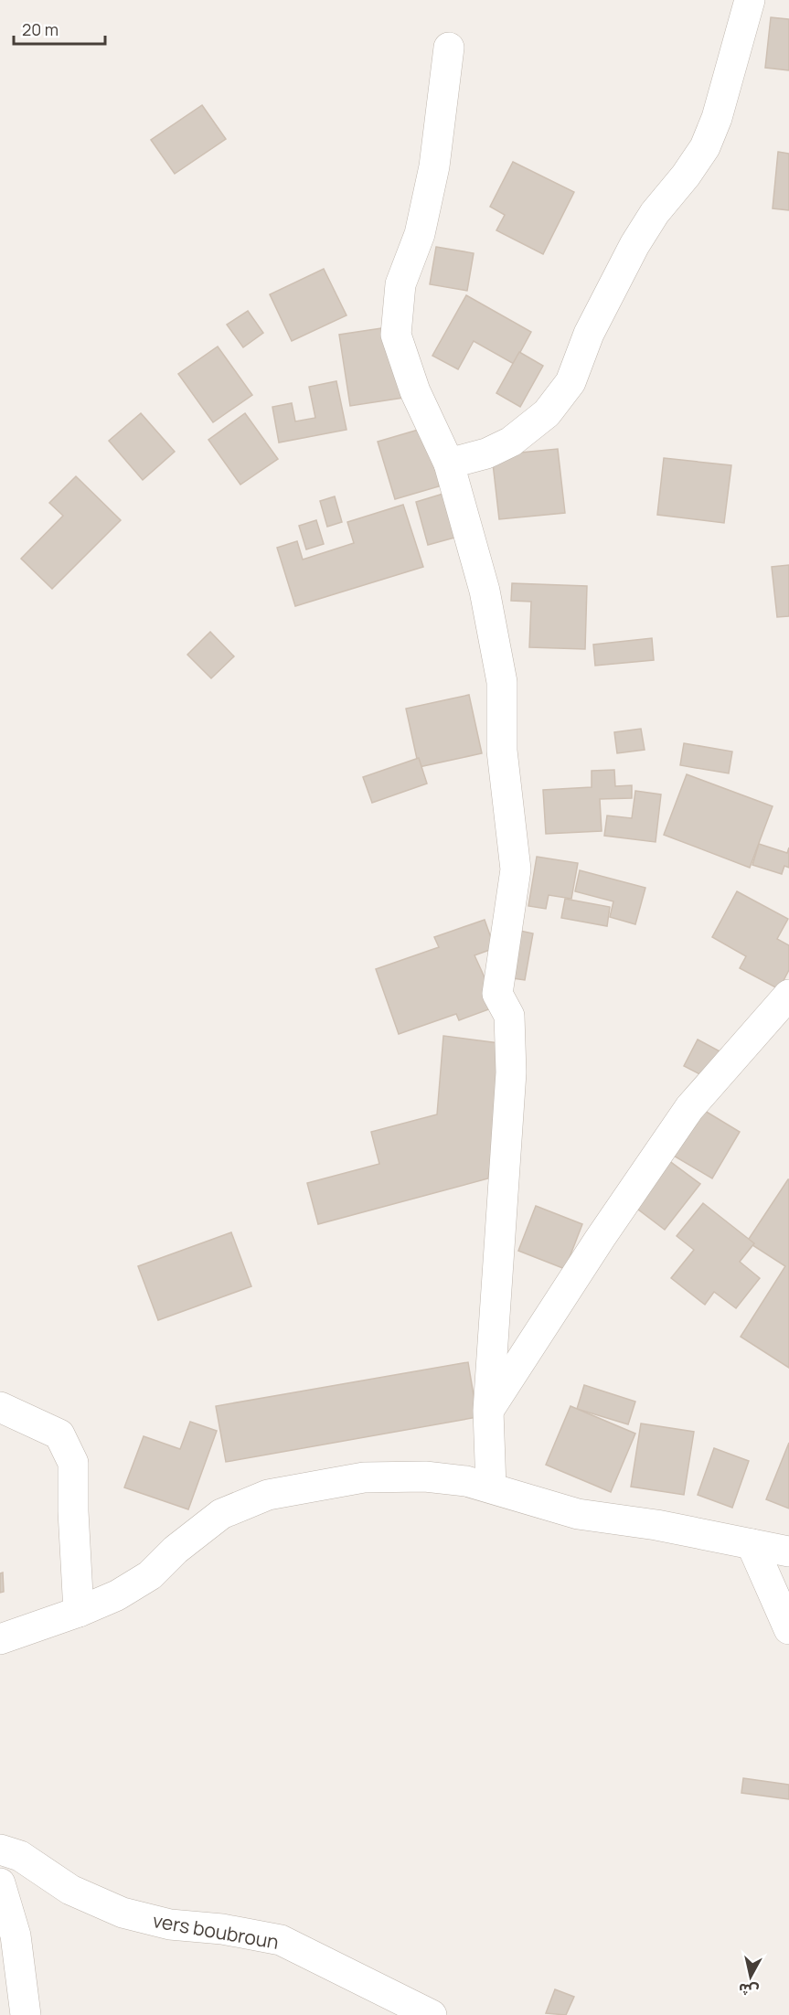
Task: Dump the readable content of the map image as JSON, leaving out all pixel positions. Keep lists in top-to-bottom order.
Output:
{
  "streets": {
    "street": ["vers boubroun"]
  },
  "scale_bar": "20 m",
  "north": "bottom"
}
